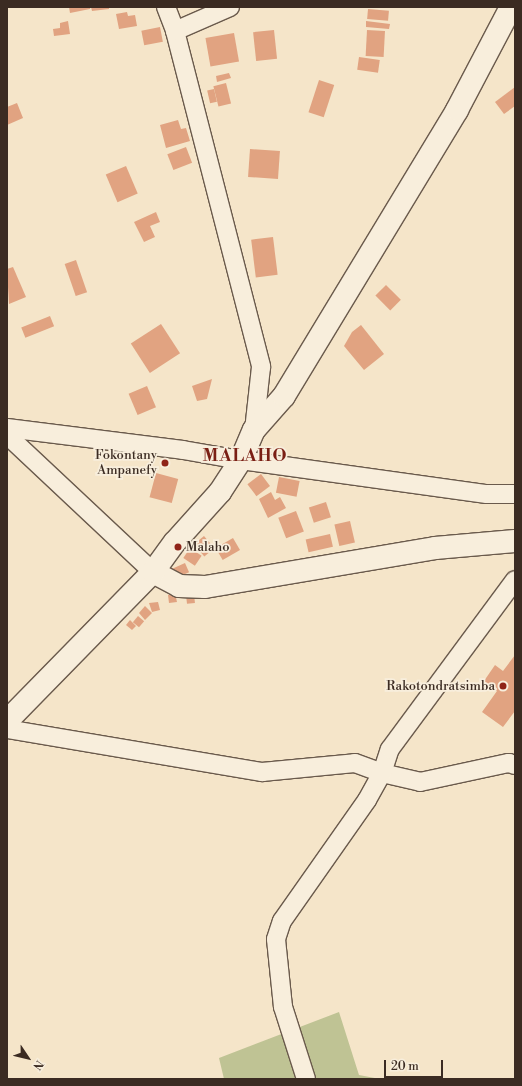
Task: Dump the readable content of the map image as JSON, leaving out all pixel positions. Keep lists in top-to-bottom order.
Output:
{
  "districts": ["MALAHO"],
  "places": ["Fokontany Ampanefy", "Malaho", "Rakotondratsimba"],
  "scale_bar": "20 m",
  "north": "bottom right"
}
